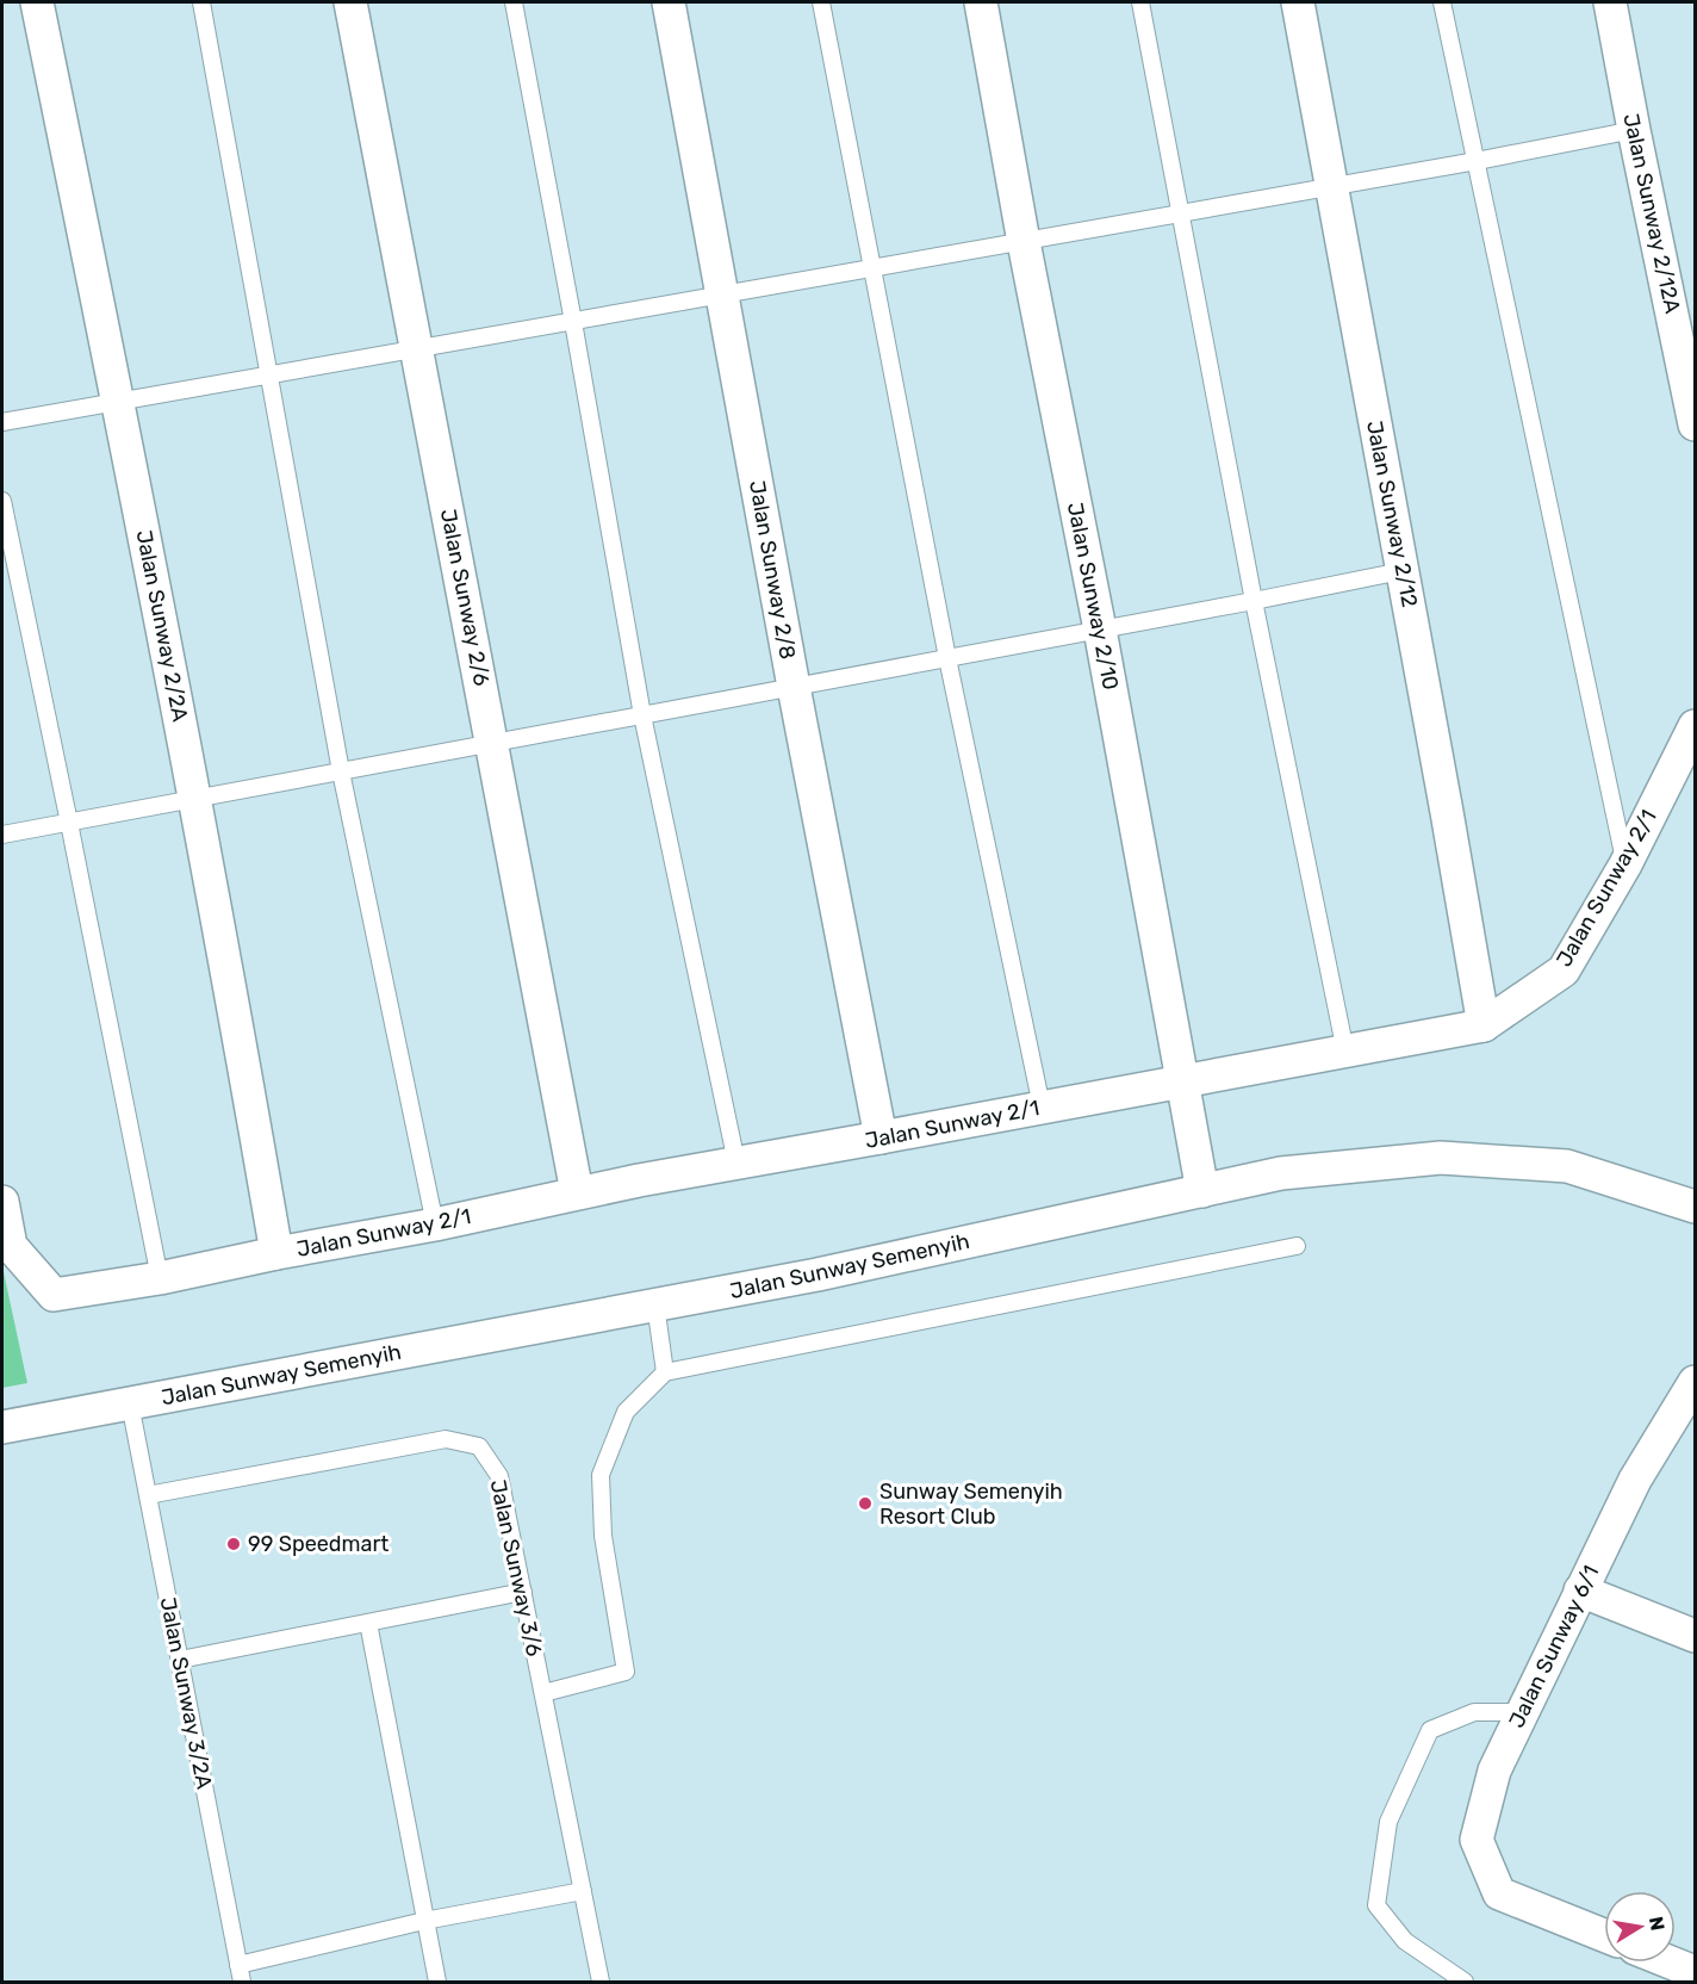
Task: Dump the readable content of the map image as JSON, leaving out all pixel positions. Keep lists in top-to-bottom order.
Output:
{
  "streets": {
    "street": [
      "Jalan Sunway 2/12A",
      "Jalan Sunway 2/12",
      "Jalan Sunway 2/8",
      "Jalan Sunway 2/10",
      "Jalan Sunway 2/6",
      "Jalan Sunway 2/2A",
      "Jalan Sunway 2/1",
      "Jalan Sunway Semenyih",
      "Jalan Sunway 6/1"
    ],
    "lane": ["Jalan Sunway 3/6", "Jalan Sunway 3/2A"]
  },
  "crossings": [
    ["Jalan Sunway 2/12", "Jalan Sunway 2/1"],
    ["Jalan Sunway 2/8", "Jalan Sunway 2/1"],
    ["Jalan Sunway 2/10", "Jalan Sunway 2/1"],
    ["Jalan Sunway 2/10", "Jalan Sunway Semenyih"],
    ["Jalan Sunway 2/6", "Jalan Sunway 2/1"],
    ["Jalan Sunway 2/2A", "Jalan Sunway 2/1"],
    ["Jalan Sunway Semenyih", "Jalan Sunway 3/2A"],
    ["Jalan Sunway 3/6", "Jalan Sunway 3/2A"]
  ],
  "places": ["Sunway Semenyih Resort Club", "99 Speedmart"],
  "north": "right"
}
